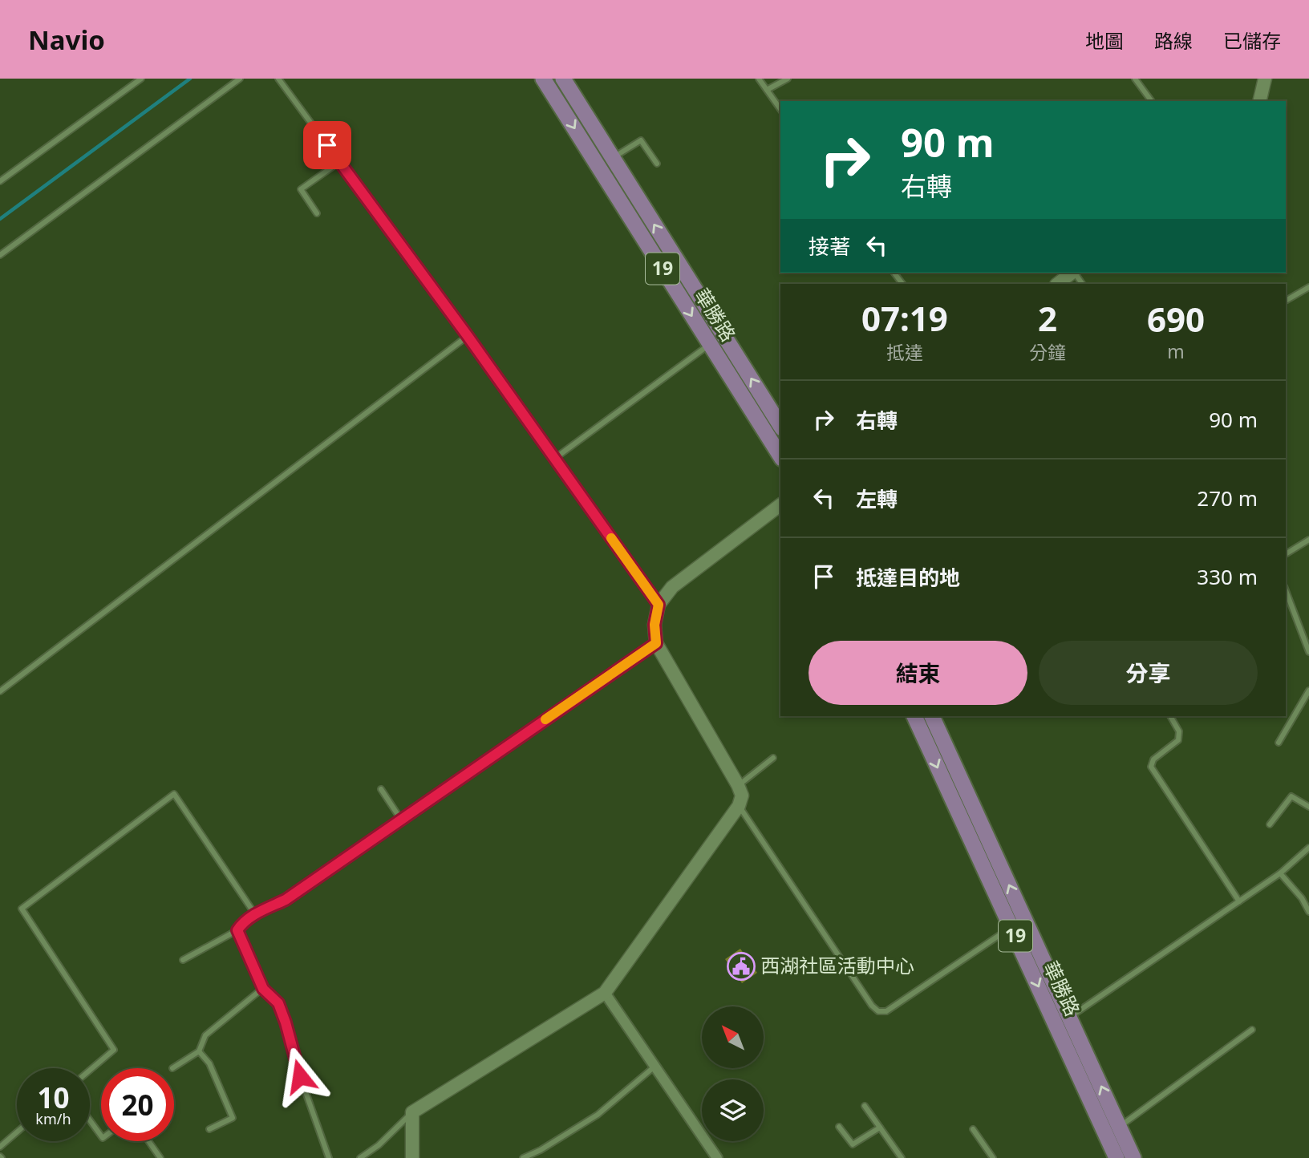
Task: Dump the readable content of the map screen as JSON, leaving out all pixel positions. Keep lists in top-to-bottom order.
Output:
{
  "streets": {
    "main road": ["19", "華勝路"]
  },
  "places": {
    "public building": ["西湖社區活動中心"]
  },
  "north": "top left",
  "page": {
    "header": "Navio",
    "nav": ["地圖", "路線", "已儲存"],
    "turn": ["90 m", "右轉"],
    "then": "接著",
    "eta": [
      "07:19",
      "抵達",
      "2",
      "分鐘",
      "690",
      "m"
    ],
    "list": [
      {
        "name": "右轉",
        "value": "90 m"
      },
      {
        "name": "左轉",
        "value": "270 m"
      },
      {
        "name": "抵達目的地",
        "value": "330 m"
      }
    ],
    "buttons": ["結束", "分享"],
    "speed": "10 km/h",
    "limit": "20"
  }
}
